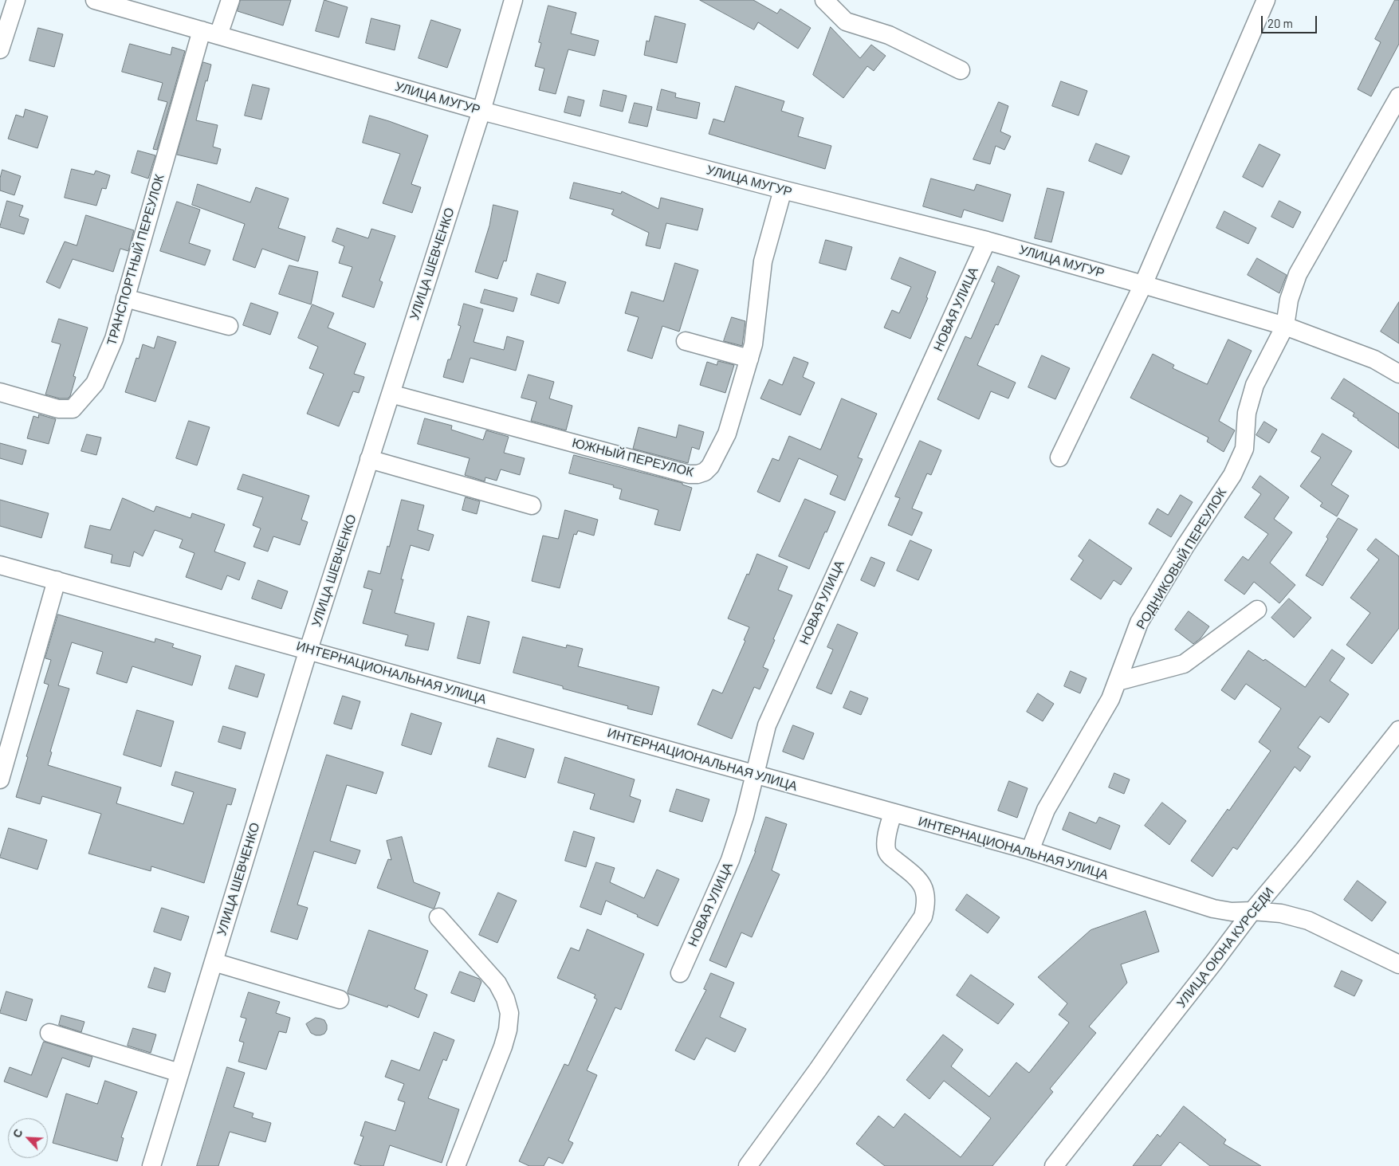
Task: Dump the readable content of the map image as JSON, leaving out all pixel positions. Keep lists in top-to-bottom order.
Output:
{
  "streets": {
    "street": [
      "УЛИЦА МУГУР",
      "ТРАНСПОРТНЫЙ ПЕРЕУЛОК",
      "УЛИЦА ШЕВЧЕНКО",
      "НОВАЯ УЛИЦА",
      "ЮЖНЫЙ ПЕРЕУЛОК",
      "РОДНИКОВЫЙ ПЕРЕУЛОК",
      "ИНТЕРНАЦИОНАЛЬНАЯ УЛИЦА",
      "УЛИЦА ОЮНА КУРСЕДИ"
    ]
  },
  "crossings": [
    ["УЛИЦА МУГУР", "ТРАНСПОРТНЫЙ ПЕРЕУЛОК"],
    ["УЛИЦА МУГУР", "УЛИЦА ШЕВЧЕНКО"],
    ["УЛИЦА МУГУР", "НОВАЯ УЛИЦА"],
    ["УЛИЦА МУГУР", "ЮЖНЫЙ ПЕРЕУЛОК"],
    ["УЛИЦА МУГУР", "РОДНИКОВЫЙ ПЕРЕУЛОК"],
    ["УЛИЦА ШЕВЧЕНКО", "ЮЖНЫЙ ПЕРЕУЛОК"],
    ["УЛИЦА ШЕВЧЕНКО", "ИНТЕРНАЦИОНАЛЬНАЯ УЛИЦА"],
    ["НОВАЯ УЛИЦА", "ИНТЕРНАЦИОНАЛЬНАЯ УЛИЦА"],
    ["РОДНИКОВЫЙ ПЕРЕУЛОК", "ИНТЕРНАЦИОНАЛЬНАЯ УЛИЦА"],
    ["ИНТЕРНАЦИОНАЛЬНАЯ УЛИЦА", "УЛИЦА ОЮНА КУРСЕДИ"]
  ],
  "scale_bar": "20 m",
  "north": "top left"
}
